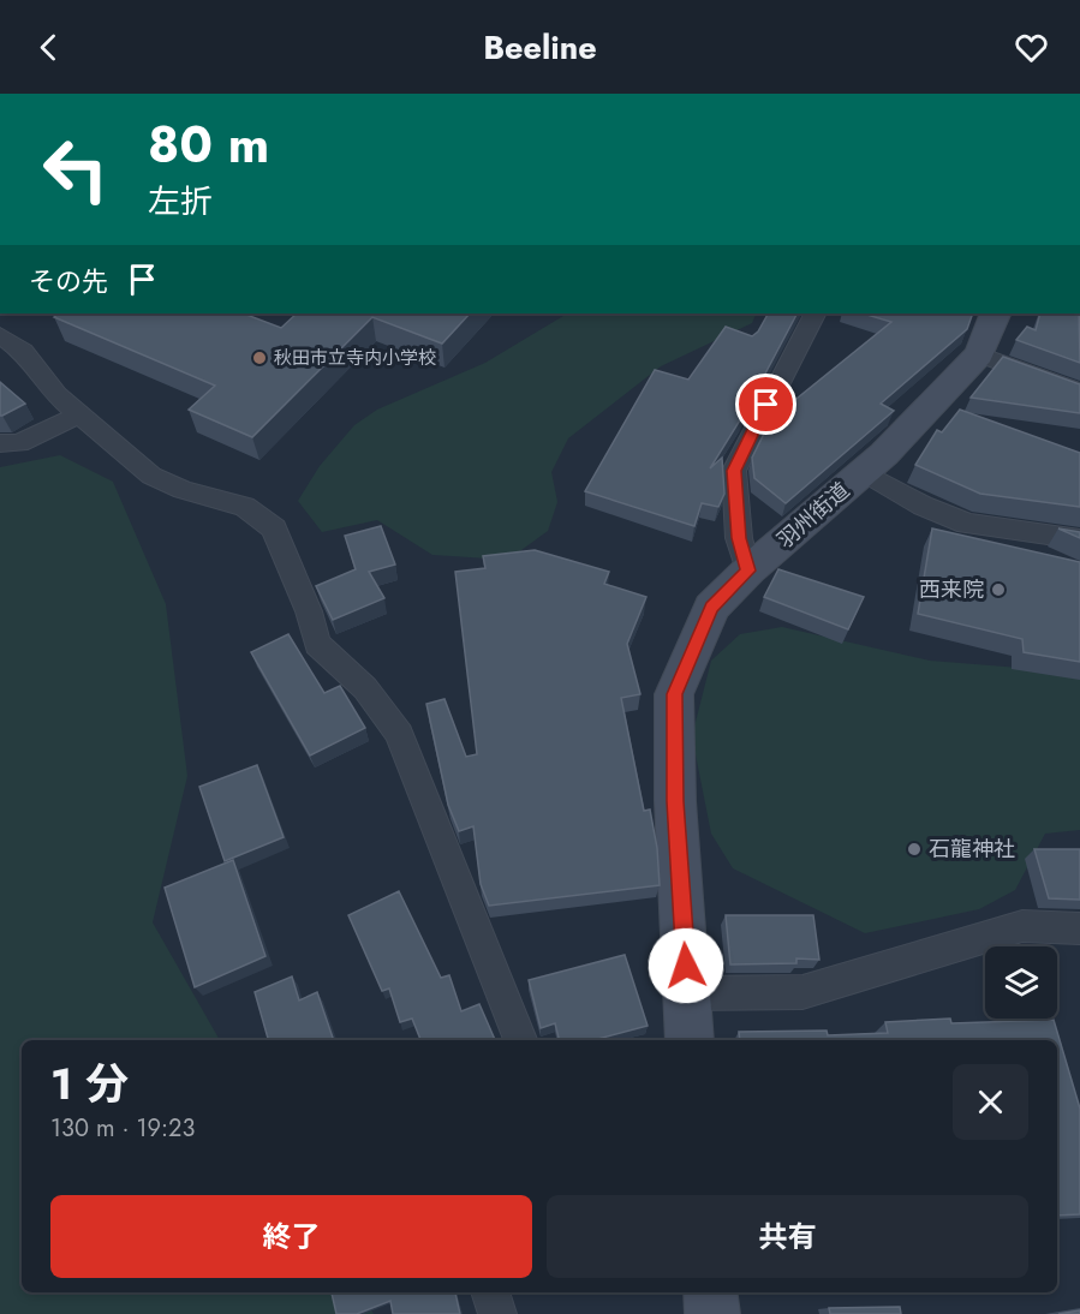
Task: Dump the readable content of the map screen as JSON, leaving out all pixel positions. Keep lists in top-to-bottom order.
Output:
{
  "streets": {
    "street": ["羽州街道"]
  },
  "places": ["秋田市立寺内小学校", "西来院", "石龍神社"],
  "page": {
    "header": "Beeline",
    "turn": ["80 m", "左折"],
    "then": "その先",
    "heading": ["1 分", "130 m · 19:23"],
    "buttons": ["終了", "共有"]
  }
}
